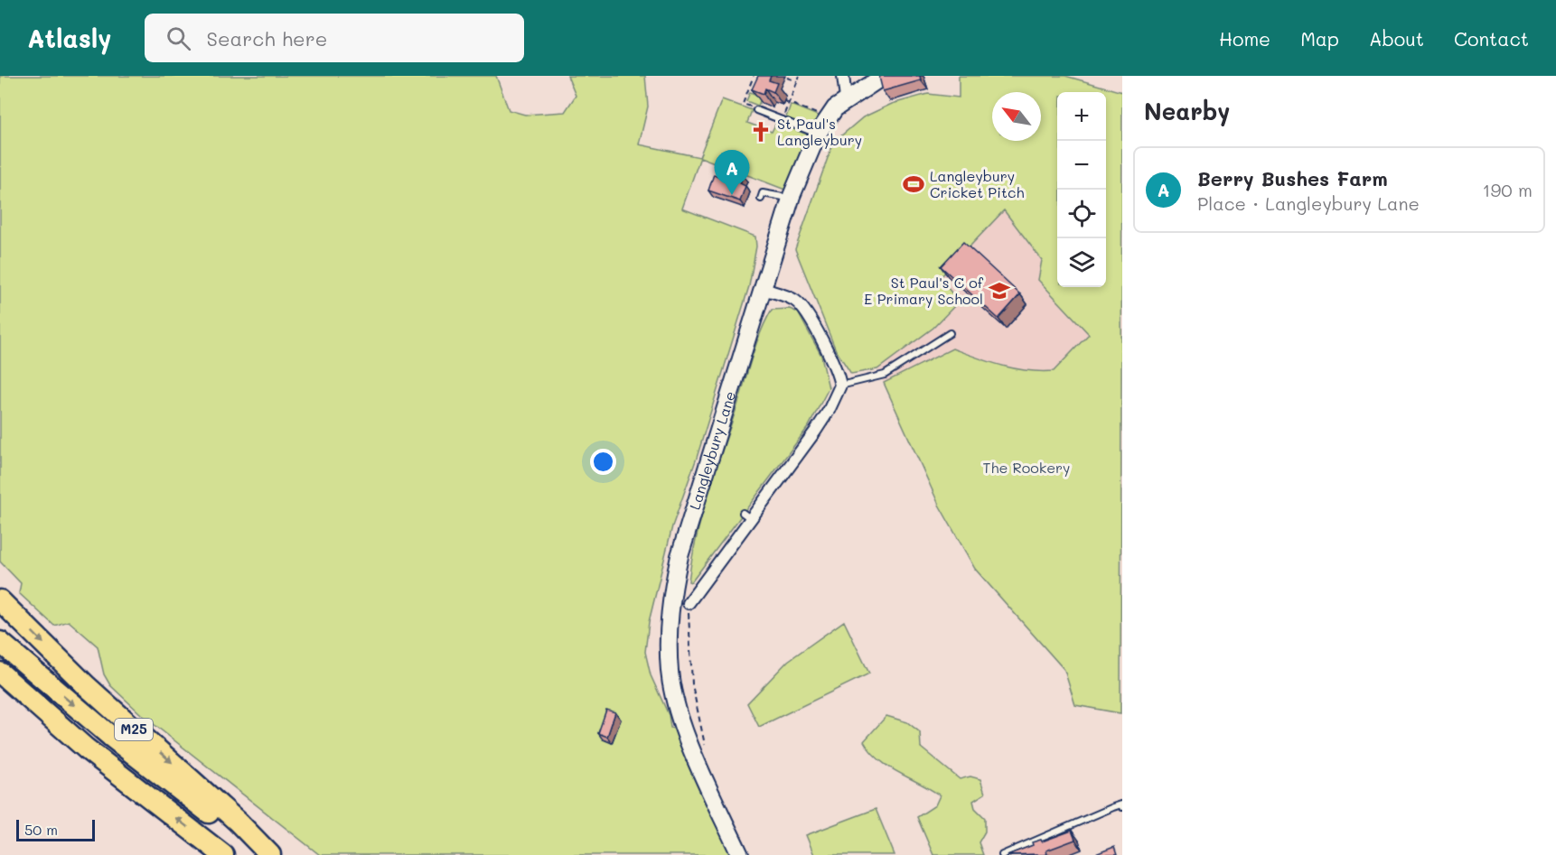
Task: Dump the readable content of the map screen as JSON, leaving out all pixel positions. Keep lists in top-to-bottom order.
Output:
{
  "streets": {
    "highway": ["M25"],
    "street": ["Langleybury Lane"]
  },
  "parks": ["The Rookery"],
  "places": {
    "church": ["St Paul's Langleybury"],
    "sports": ["Langleybury Cricket Pitch"],
    "school or university": ["St Paul's C of E Primary School"]
  },
  "scale_bar": "50 m",
  "north": "top left",
  "page": {
    "header": "Atlasly",
    "search": "Search here",
    "nav": [
      "Home",
      "Map",
      "About",
      "Contact"
    ],
    "heading": "Nearby",
    "map_buttons": ["+", "−"],
    "list": [
      {
        "mark": "A",
        "name": "Berry Bushes Farm",
        "note": "Place · Langleybury Lane",
        "value": "190 m"
      }
    ],
    "pins": "A",
    "scale": "50 m"
  }
}
